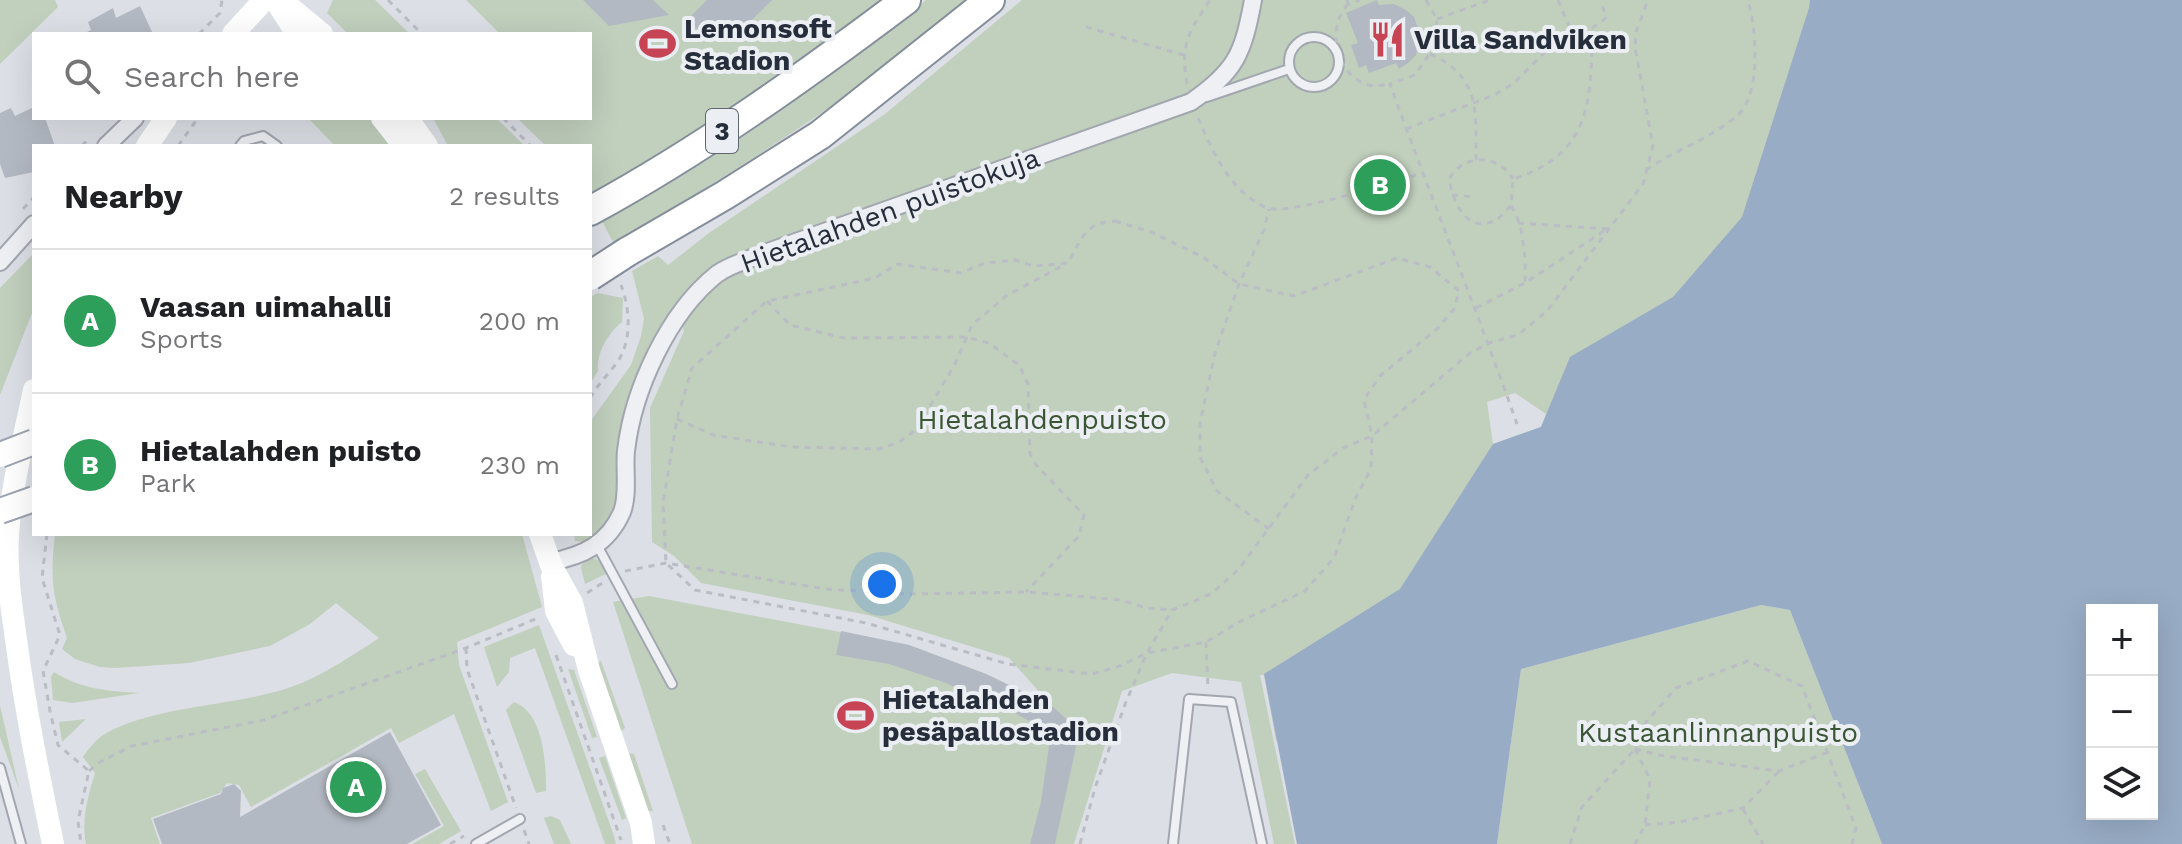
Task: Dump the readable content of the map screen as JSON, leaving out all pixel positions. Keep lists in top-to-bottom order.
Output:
{
  "streets": {
    "highway": ["3"],
    "street": ["Hietalahden puistokuja"]
  },
  "parks": ["Hietalahdenpuisto", "Kustaanlinnanpuisto"],
  "places": {
    "restaurant": ["Villa Sandviken"],
    "sports": ["Lemonsoft Stadion", "Hietalahden pesäpallostadion"]
  },
  "page": {
    "search": "Search here",
    "heading": ["Nearby", "2 results"],
    "pins": ["B", "A"],
    "list": [
      {
        "mark": "A",
        "name": "Vaasan uimahalli",
        "note": "Sports",
        "value": "200 m"
      },
      {
        "mark": "B",
        "name": "Hietalahden puisto",
        "note": "Park",
        "value": "230 m"
      }
    ],
    "map_buttons": ["+", "−"]
  }
}
